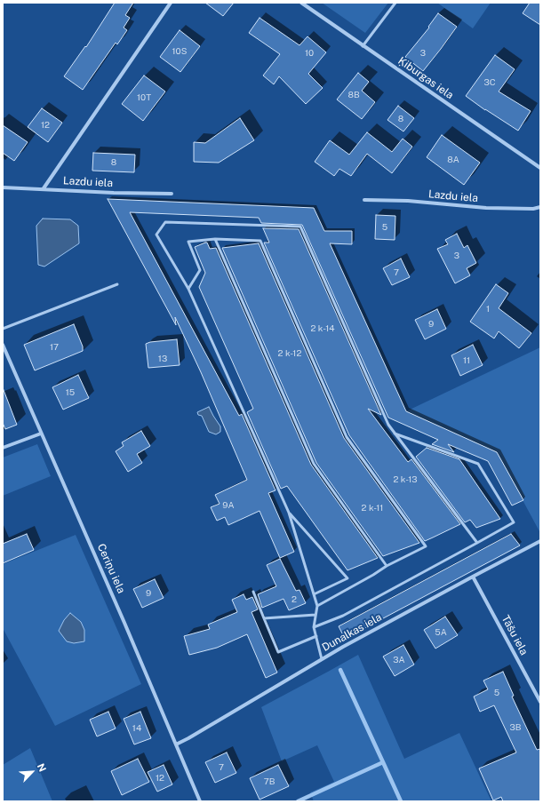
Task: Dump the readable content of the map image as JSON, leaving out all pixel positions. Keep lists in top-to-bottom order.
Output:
{
  "streets": {
    "street": [
      "Ķiburgas iela",
      "Lazdu iela",
      "Ceriņu iela",
      "Dunalkas iela",
      "Tāšu iela"
    ]
  },
  "crossings": [
    ["Ceriņu iela", "Dunalkas iela"],
    ["Dunalkas iela", "Tāšu iela"]
  ],
  "house_numbers": [
    "10S",
    "10",
    "3",
    "3C",
    "8B",
    "10T",
    "8",
    "12",
    "8A",
    "8",
    "5",
    "3",
    "7",
    "1",
    "9",
    "2 k-14",
    "17",
    "2 k-12",
    "13",
    "11",
    "15",
    "2 k-13",
    "9A",
    "2 k-11",
    "9",
    "2",
    "5A",
    "3A",
    "5",
    "3B",
    "14",
    "7",
    "12",
    "7B"
  ],
  "north": "top right"
}
